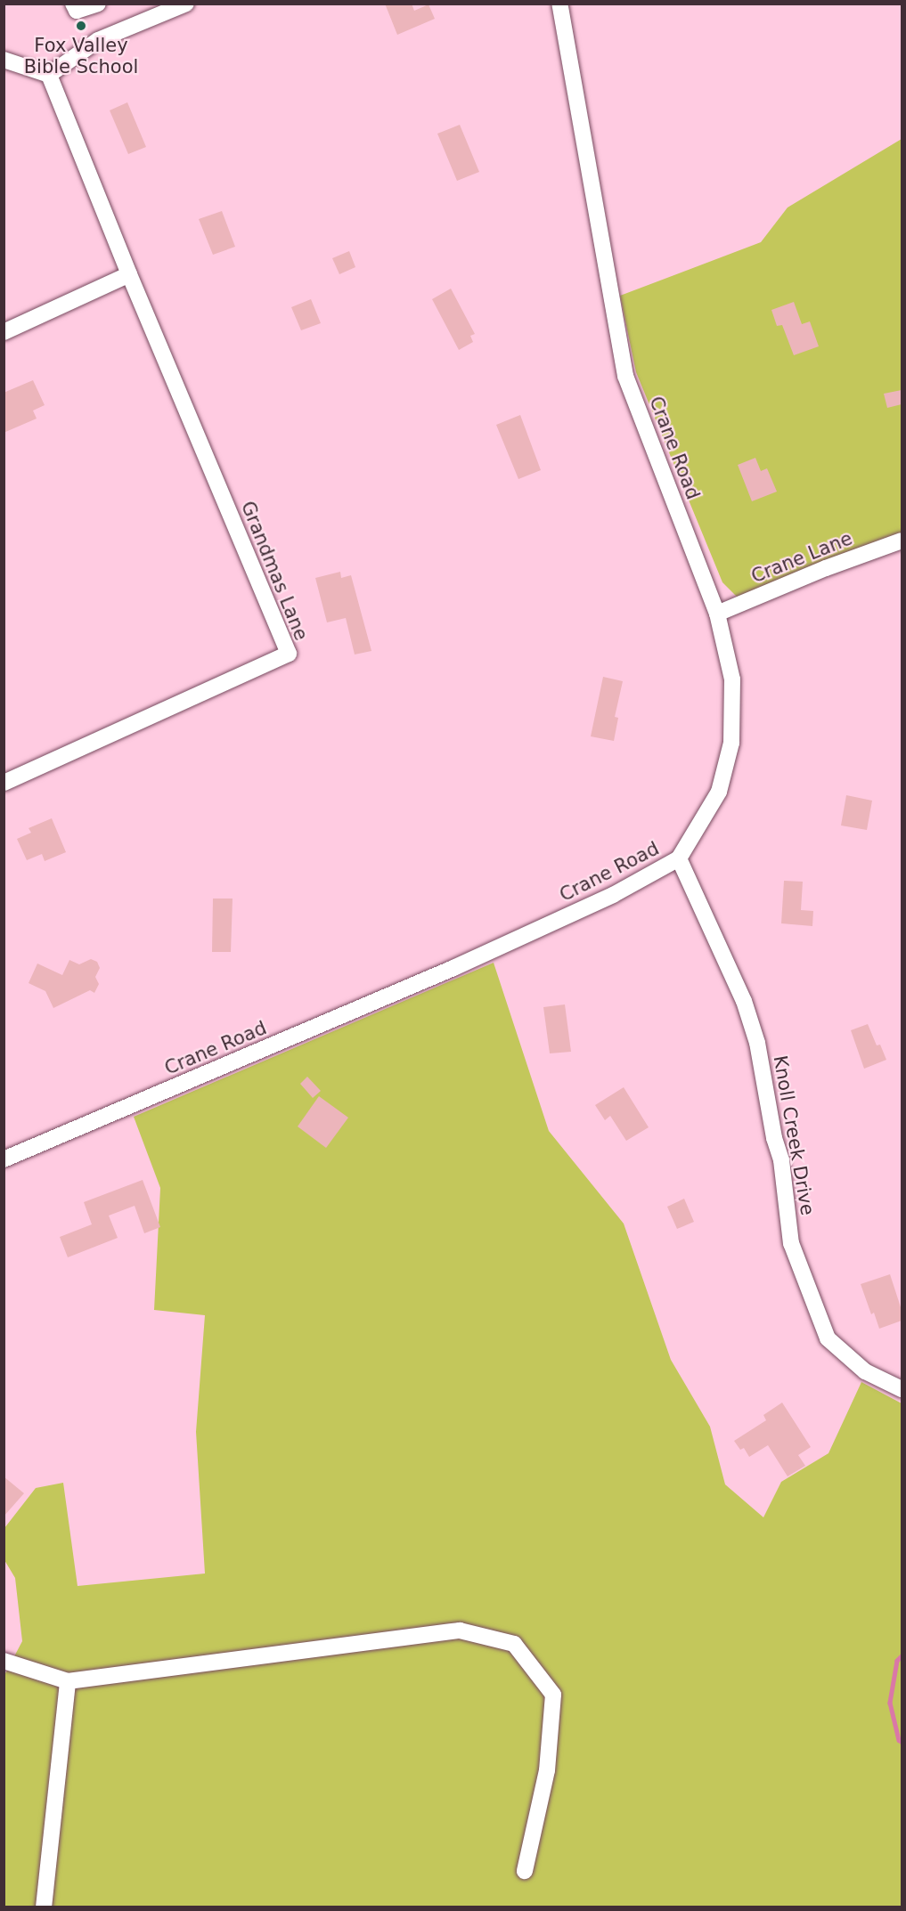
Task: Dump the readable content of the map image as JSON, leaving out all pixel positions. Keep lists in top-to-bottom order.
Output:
{
  "streets": {
    "street": [
      "Crane Road",
      "Crane Lane",
      "Grandmas Lane",
      "Knoll Creek Drive"
    ]
  },
  "crossings": [
    ["Crane Road", "Crane Lane"],
    ["Crane Road", "Knoll Creek Drive"]
  ],
  "places": ["Fox Valley Bible School"]
}
